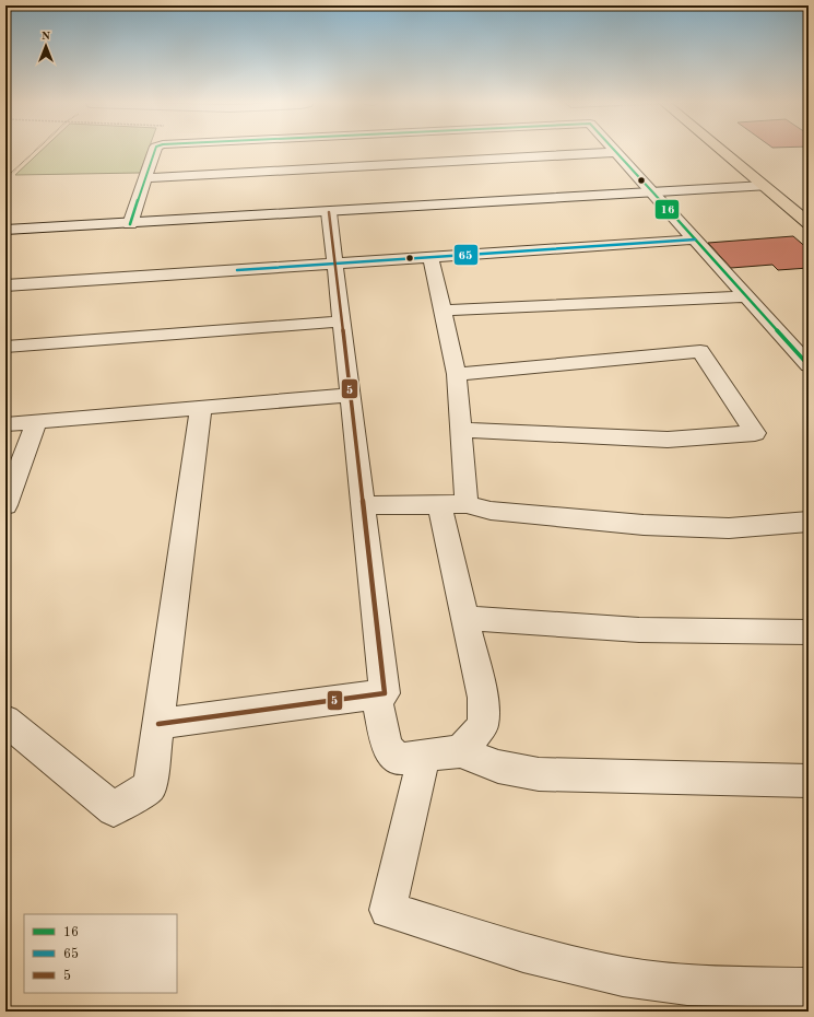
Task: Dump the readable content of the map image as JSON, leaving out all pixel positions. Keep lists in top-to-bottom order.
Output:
{
  "lines": ["transit line 16", "transit line 5", "transit line 65"],
  "legend": ["16", "65", "5"],
  "north": "top"
}
